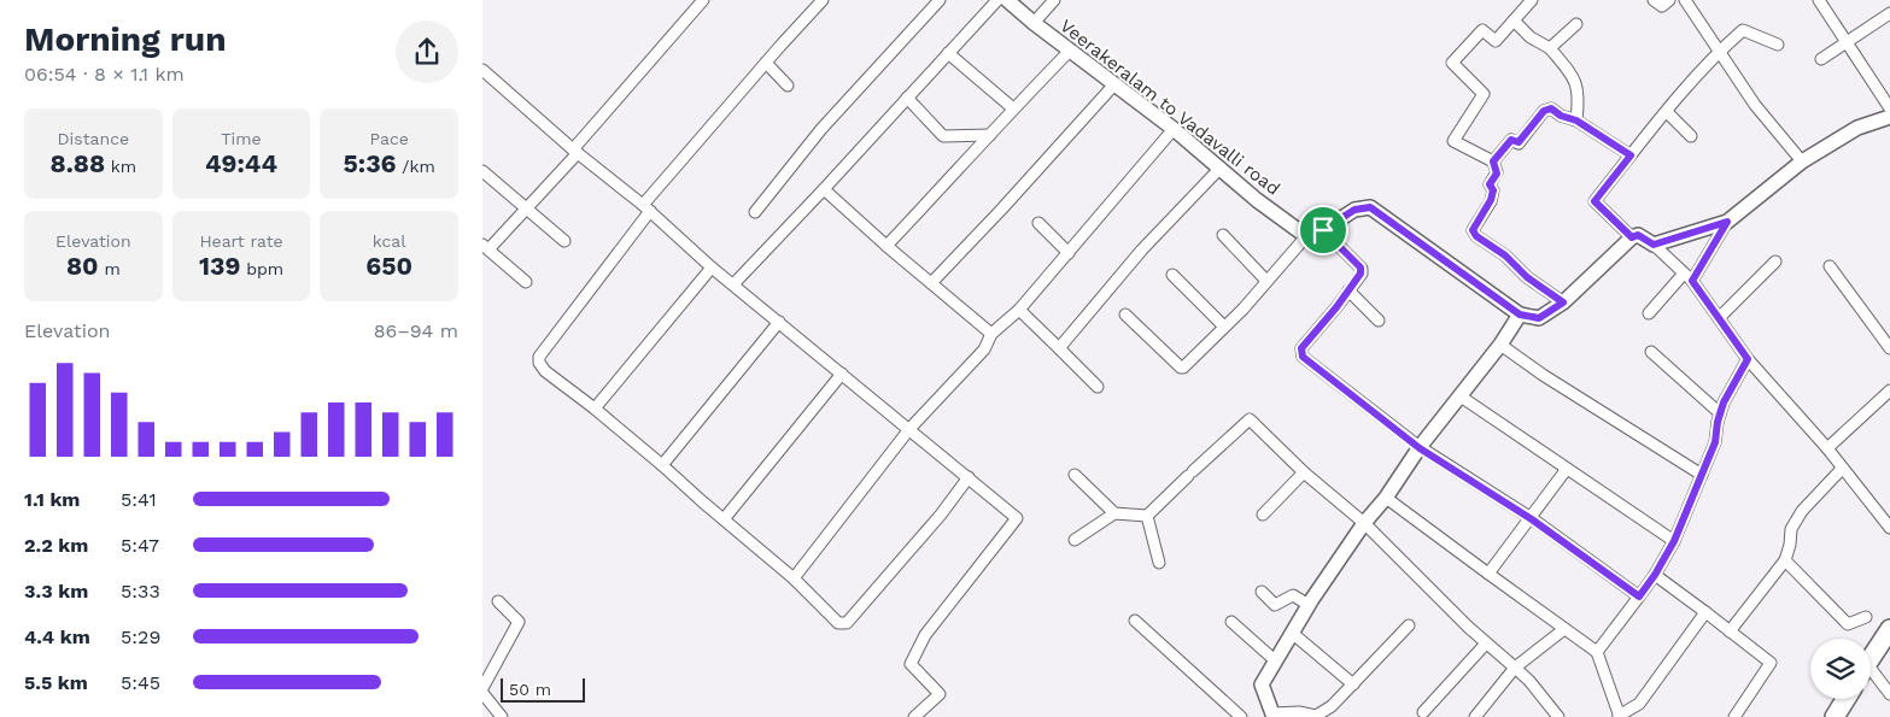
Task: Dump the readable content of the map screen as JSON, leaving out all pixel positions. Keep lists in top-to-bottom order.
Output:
{
  "streets": {
    "street": ["Veerakeralam to Vadavalli road"]
  },
  "scale_bar": "50 m",
  "page": {
    "heading": ["Morning run", "06:54 · 8 × 1.1 km"],
    "stats": [
      ["Distance", "8.88 km"],
      ["Time", "49:44"],
      ["Pace", "5:36 /km"],
      ["Elevation", "80 m"],
      ["Heart rate", "139 bpm"],
      ["kcal", "650"]
    ],
    "chart": ["Elevation", "86–94 m"],
    "list": [
      {
        "name": "1.1 km",
        "note": "5:41"
      },
      {
        "name": "2.2 km",
        "note": "5:47"
      },
      {
        "name": "3.3 km",
        "note": "5:33"
      },
      {
        "name": "4.4 km",
        "note": "5:29"
      },
      {
        "name": "5.5 km",
        "note": "5:45"
      }
    ],
    "scale": "50 m"
  }
}
